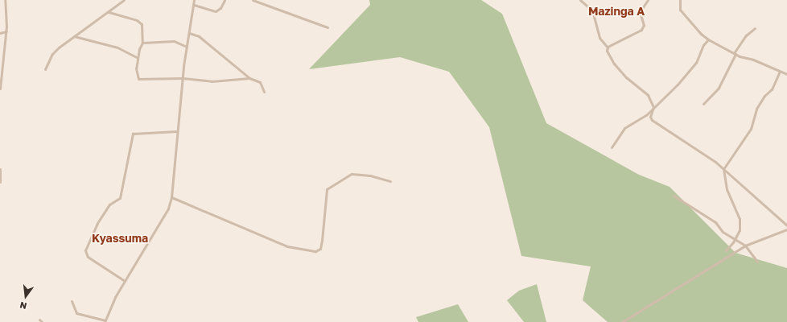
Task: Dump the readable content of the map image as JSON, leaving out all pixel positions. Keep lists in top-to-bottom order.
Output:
{
  "districts": ["Mazinga A", "Kyassuma"],
  "north": "bottom"
}
